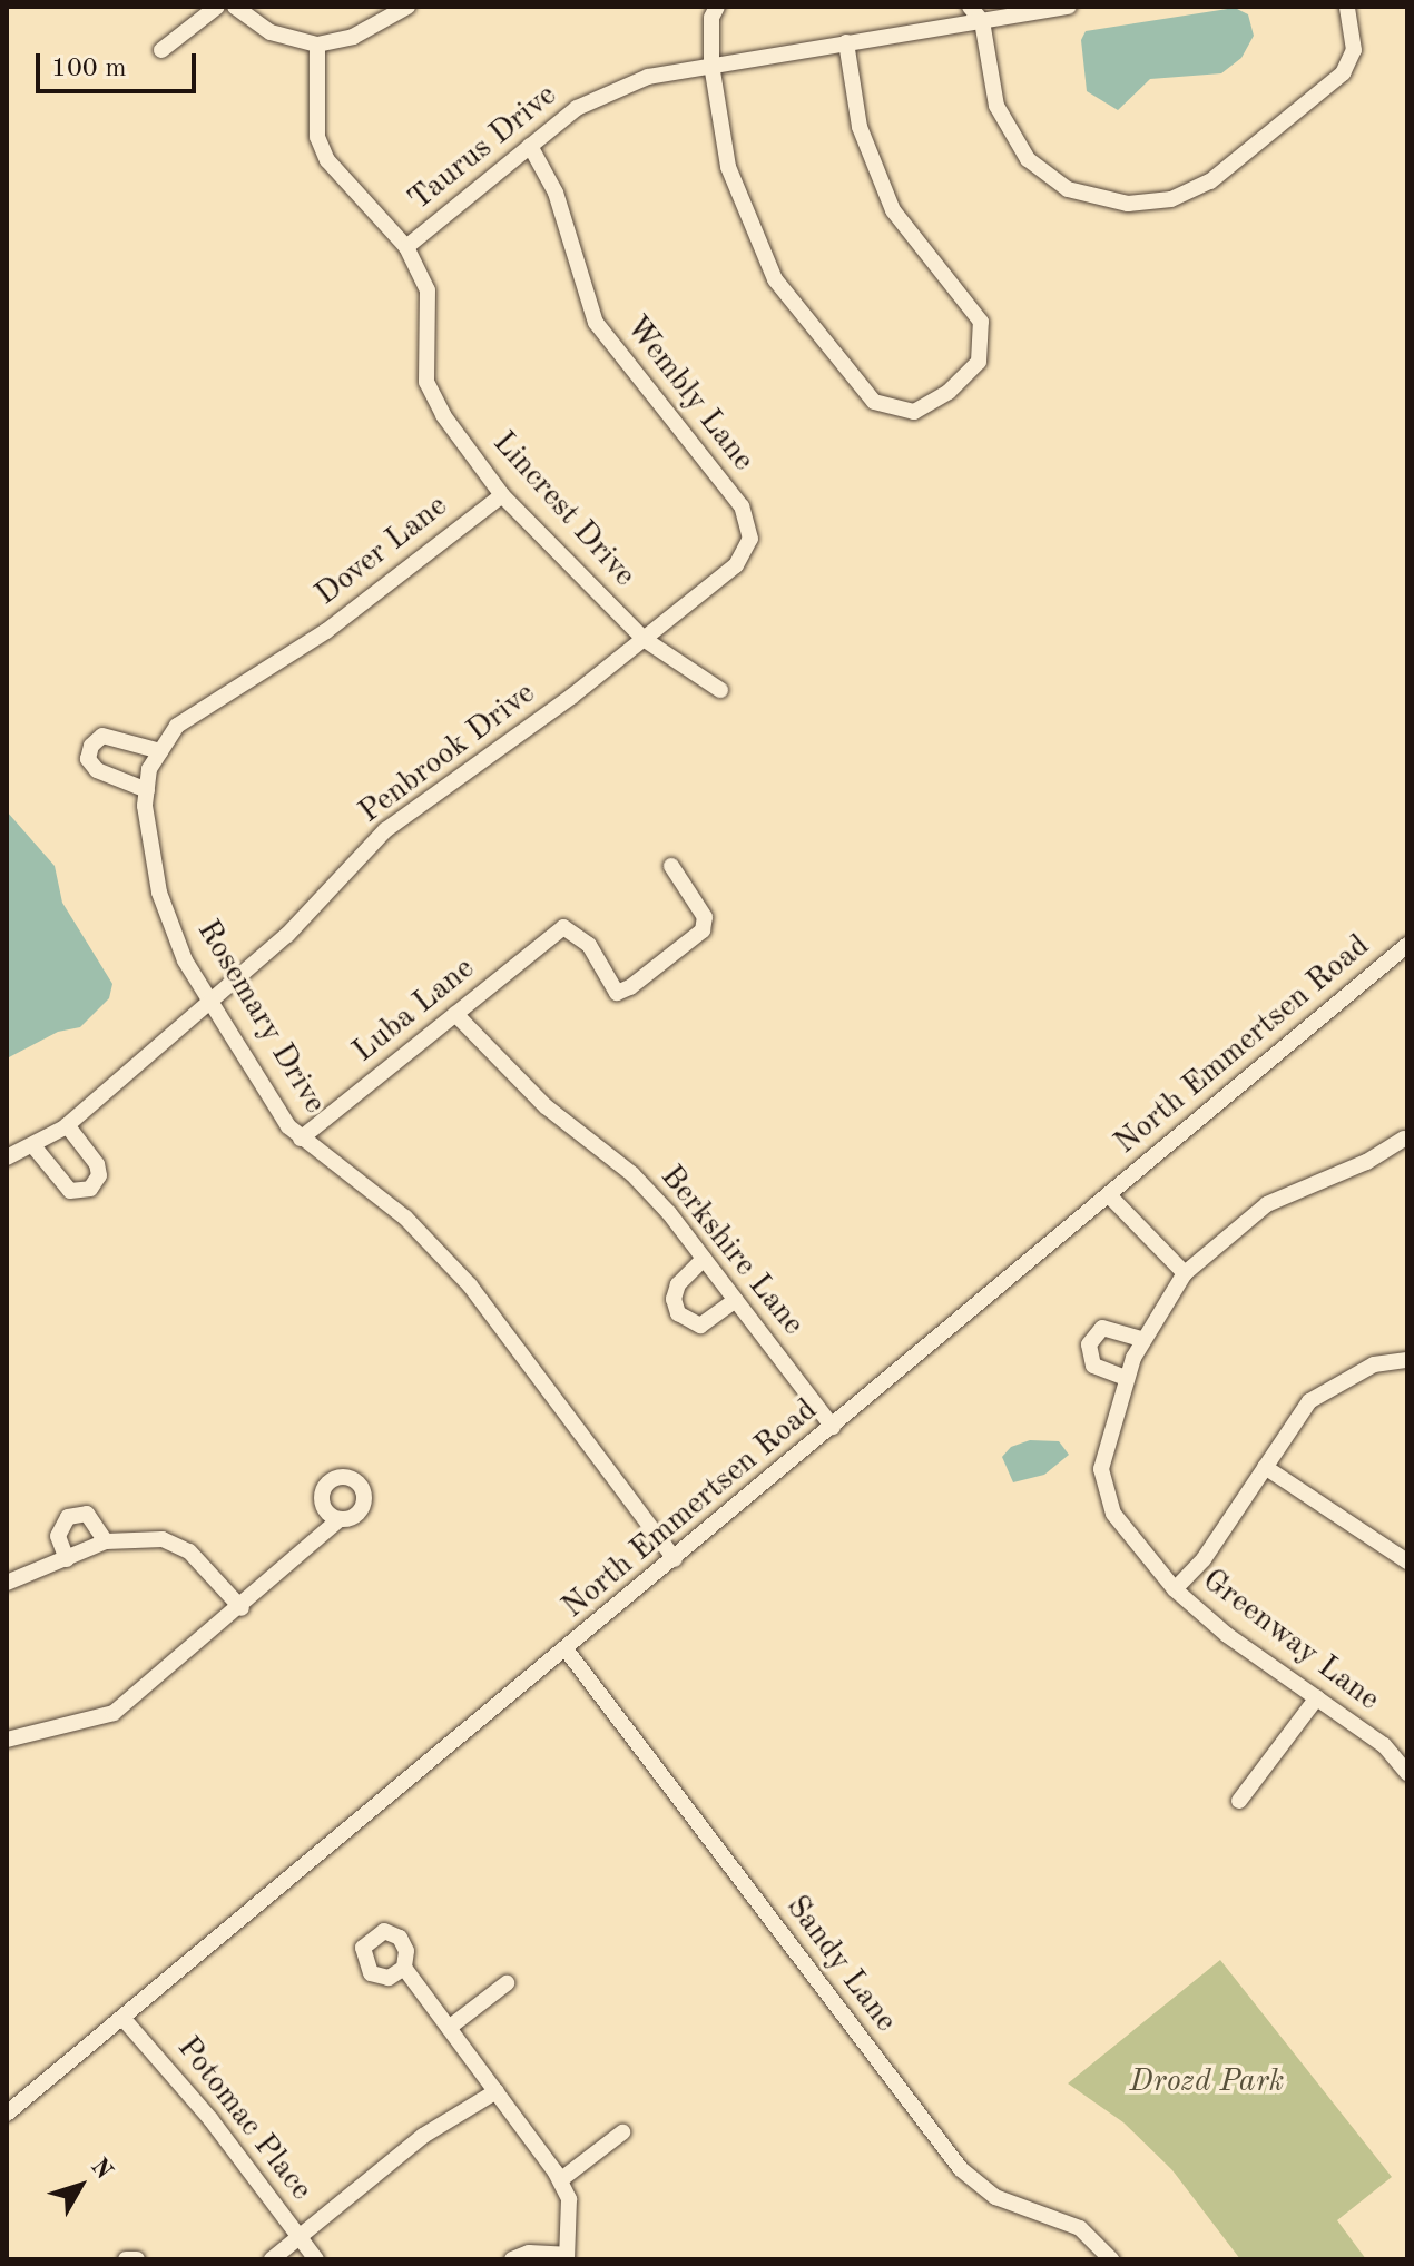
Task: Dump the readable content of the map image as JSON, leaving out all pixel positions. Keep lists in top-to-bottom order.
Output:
{
  "streets": {
    "street": [
      "Taurus Drive",
      "Wembly Lane",
      "Lincrest Drive",
      "Dover Lane",
      "Penbrook Drive",
      "Luba Lane",
      "Rosemary Drive",
      "North Emmertsen Road",
      "Berkshire Lane",
      "Greenway Lane",
      "Sandy Lane",
      "Potomac Place"
    ]
  },
  "crossings": [
    ["Taurus Drive", "Wembly Lane"],
    ["Taurus Drive", "Lincrest Drive"],
    ["Wembly Lane", "Lincrest Drive"],
    ["Wembly Lane", "Penbrook Drive"],
    ["Lincrest Drive", "Dover Lane"],
    ["Lincrest Drive", "Penbrook Drive"],
    ["Dover Lane", "Rosemary Drive"],
    ["Penbrook Drive", "Rosemary Drive"],
    ["Luba Lane", "Rosemary Drive"],
    ["Luba Lane", "Berkshire Lane"],
    ["Rosemary Drive", "North Emmertsen Road"],
    ["North Emmertsen Road", "Berkshire Lane"],
    ["North Emmertsen Road", "Sandy Lane"],
    ["North Emmertsen Road", "Potomac Place"]
  ],
  "parks": ["Drozd Park"],
  "scale_bar": "100 m",
  "north": "top right"
}
